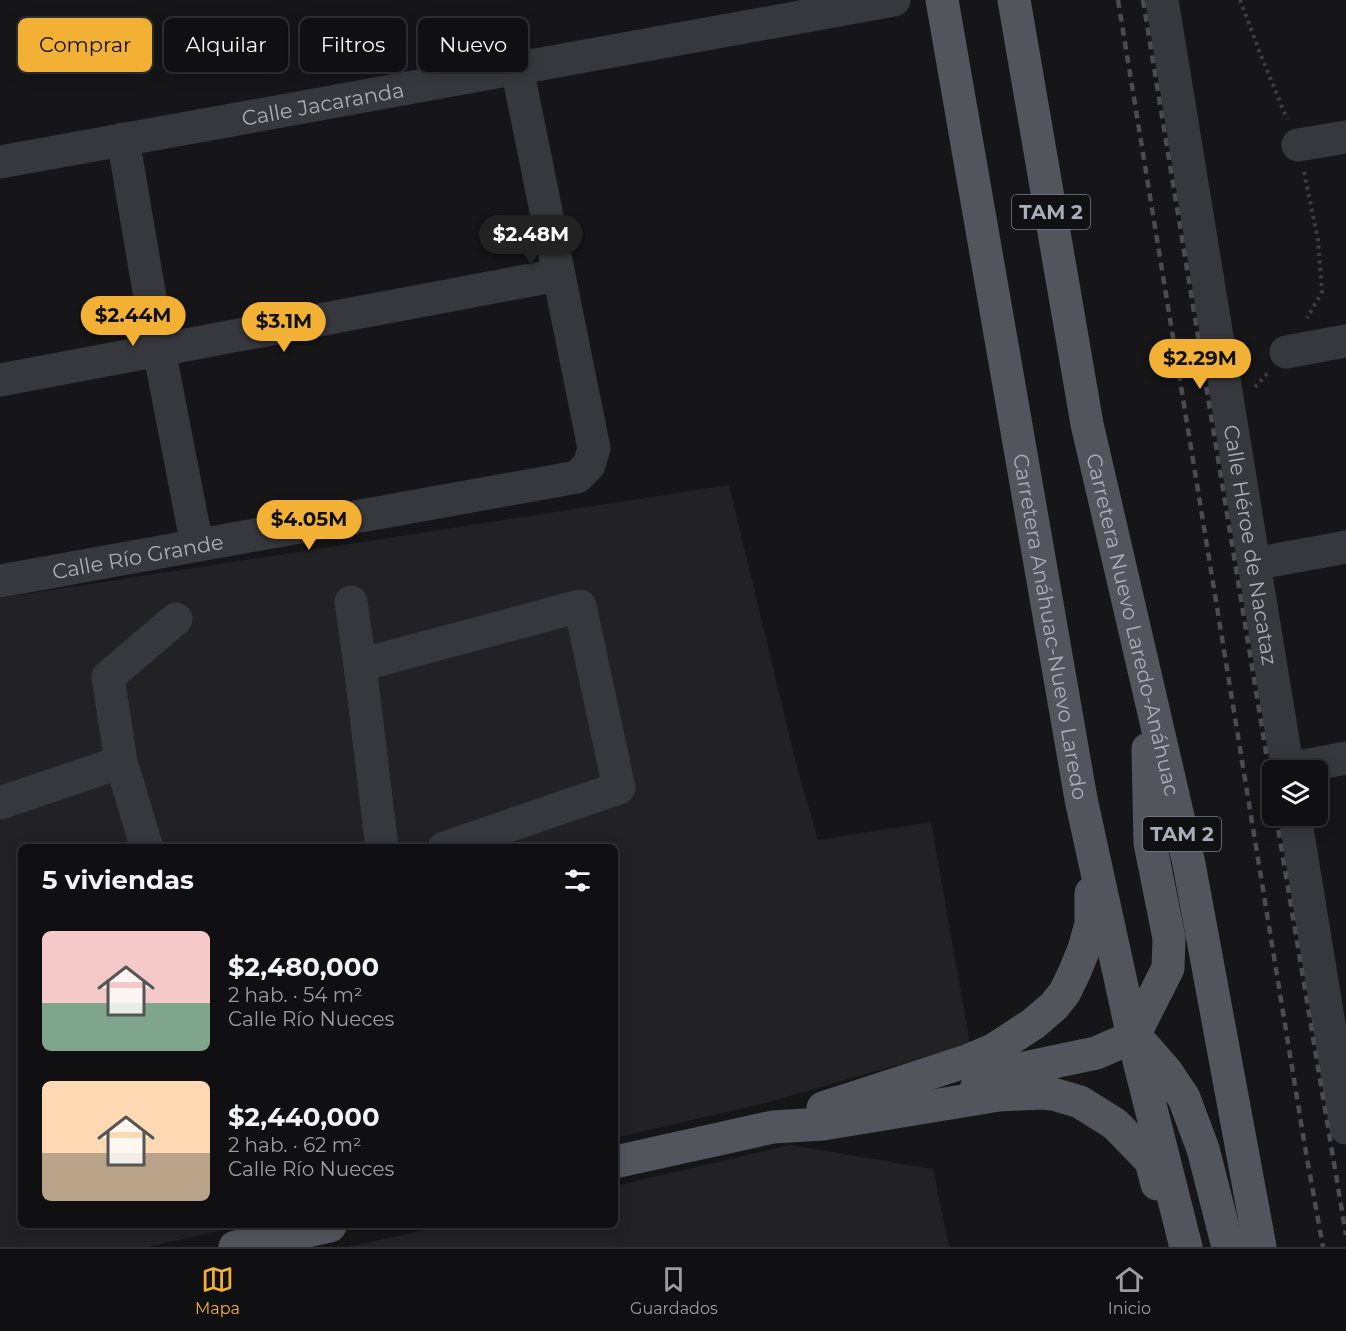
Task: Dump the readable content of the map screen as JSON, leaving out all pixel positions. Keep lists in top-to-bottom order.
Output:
{
  "streets": {
    "main road": ["TAM 2", "Carretera Nuevo Laredo-Anáhuac", "Carretera Anáhuac-Nuevo Laredo"],
    "street": ["Calle Jacaranda", "Calle Héroe de Nacataz", "Calle Río Grande"]
  },
  "page": {
    "chip": [
      "Comprar",
      "Alquilar",
      "Filtros",
      "Nuevo"
    ],
    "price": [
      "$2.48M",
      "$2.44M",
      "$3.1M",
      "$2.29M",
      "$4.05M"
    ],
    "heading": "5 viviendas",
    "list": [
      {
        "name": "$2,480,000",
        "note": "2 hab. · 54 m² · Calle Río Nueces"
      },
      {
        "name": "$2,440,000",
        "note": "2 hab. · 62 m² · Calle Río Nueces"
      }
    ],
    "tabs": ["Mapa", "Guardados", "Inicio"]
  }
}
